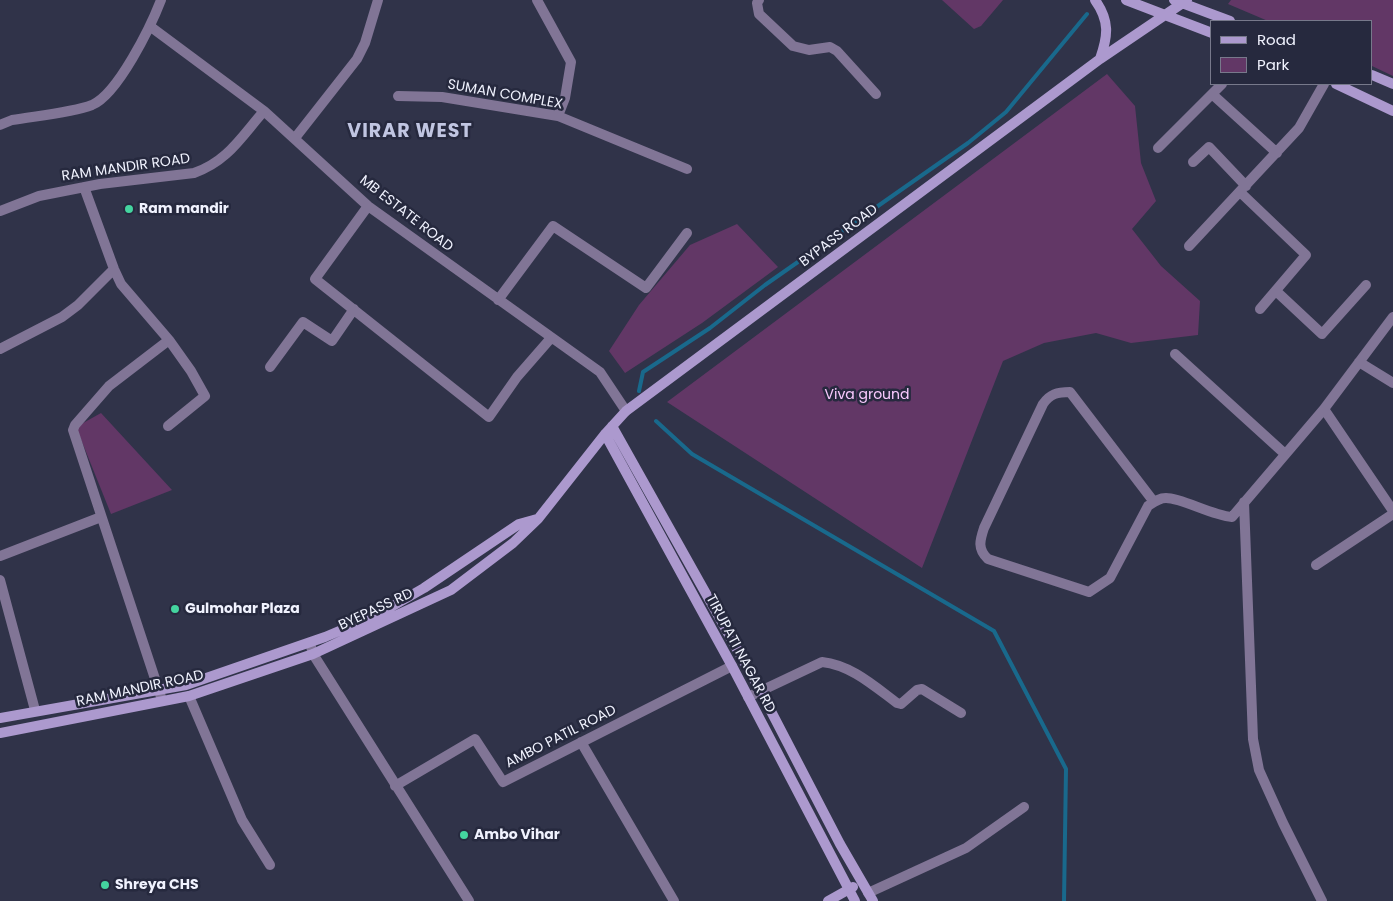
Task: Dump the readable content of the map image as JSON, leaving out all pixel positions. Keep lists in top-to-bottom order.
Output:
{
  "streets": {
    "main road": [
      "RAM MANDIR ROAD",
      "BYPASS ROAD",
      "BYEPASS RD",
      "TIRUPATI NAGAR RD"
    ],
    "street": ["SUMAN COMPLEX", "MB ESTATE ROAD", "AMBO PATIL ROAD"]
  },
  "crossings": [
    ["RAM MANDIR ROAD", "MB ESTATE ROAD"],
    ["RAM MANDIR ROAD", "BYEPASS RD"],
    ["MB ESTATE ROAD", "BYPASS ROAD"],
    ["BYPASS ROAD", "BYEPASS RD"],
    ["BYPASS ROAD", "TIRUPATI NAGAR RD"],
    ["TIRUPATI NAGAR RD", "AMBO PATIL ROAD"]
  ],
  "districts": ["VIRAR WEST"],
  "parks": ["Viva ground"],
  "places": [
    "Ram mandir",
    "Gulmohar Plaza",
    "Ambo Vihar",
    "Shreya CHS"
  ],
  "legend": ["Road", "Park"]
}
